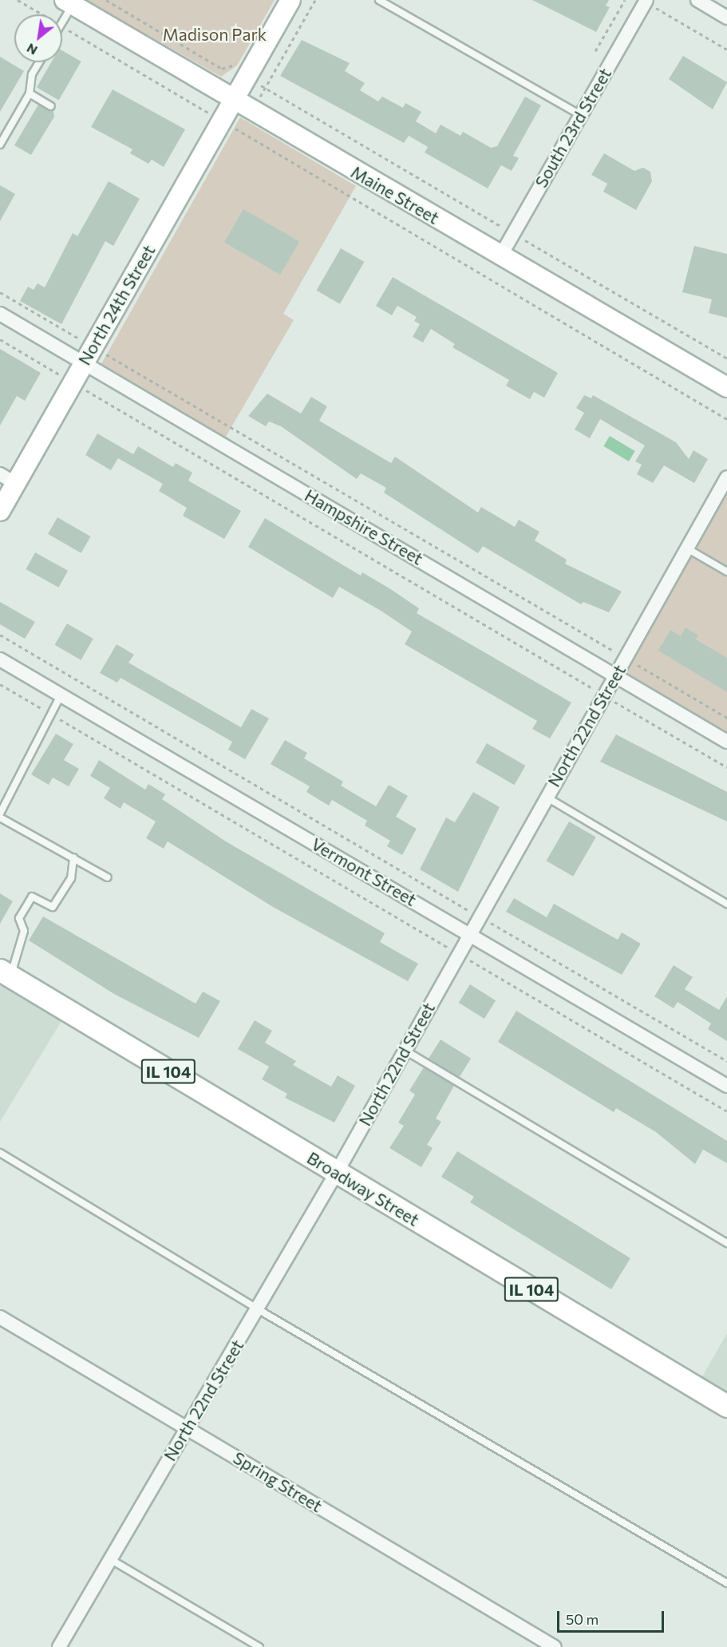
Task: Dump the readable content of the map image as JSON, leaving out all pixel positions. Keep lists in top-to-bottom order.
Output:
{
  "streets": {
    "main road": ["IL 104", "Broadway Street"],
    "street": [
      "South 23rd Street",
      "Maine Street",
      "North 24th Street",
      "Hampshire Street",
      "North 22nd Street",
      "Vermont Street",
      "Spring Street"
    ]
  },
  "crossings": [
    ["South 23rd Street", "Maine Street"],
    ["Maine Street", "North 24th Street"],
    ["North 24th Street", "Hampshire Street"],
    ["Hampshire Street", "North 22nd Street"],
    ["North 22nd Street", "Vermont Street"],
    ["North 22nd Street", "Broadway Street"],
    ["North 22nd Street", "Spring Street"]
  ],
  "parks": ["Madison Park"],
  "scale_bar": "50 m",
  "north": "bottom left"
}
